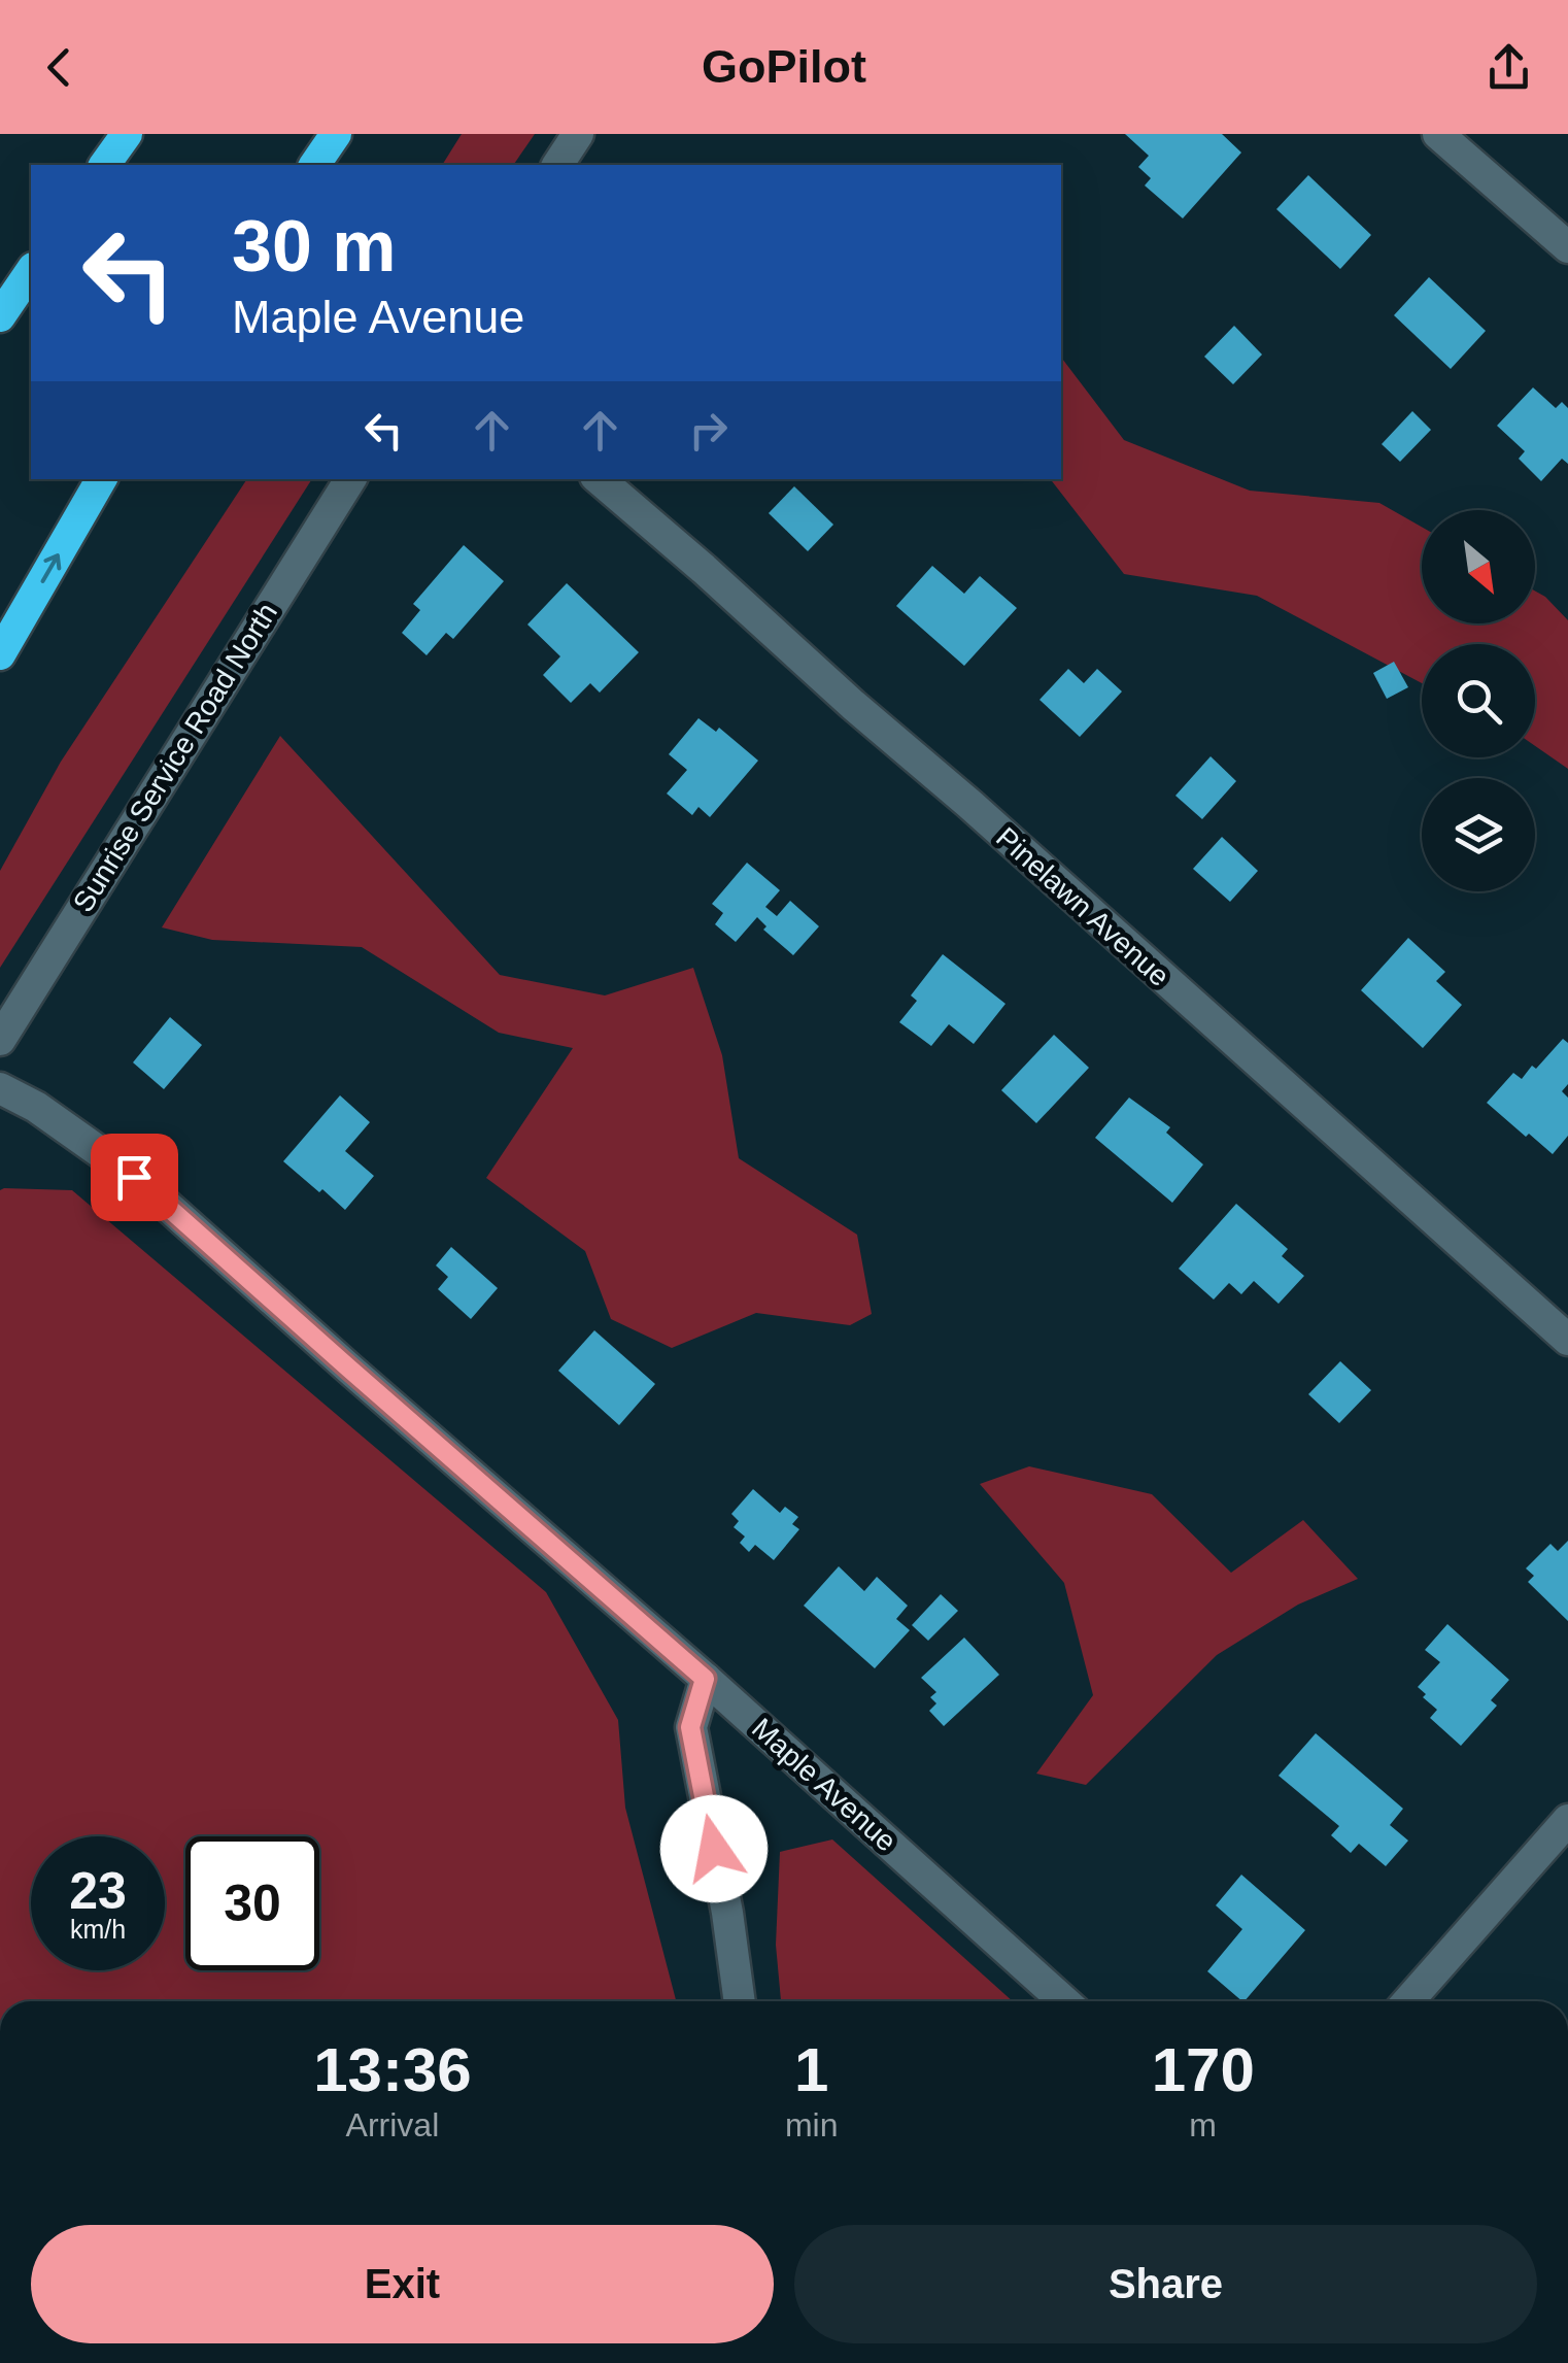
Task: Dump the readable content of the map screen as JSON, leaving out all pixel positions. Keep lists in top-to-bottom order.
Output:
{
  "streets": {
    "street": ["Sunrise Service Road North", "Pinelawn Avenue", "Maple Avenue"]
  },
  "north": "bottom right",
  "page": {
    "header": "GoPilot",
    "turn": ["30 m", "Maple Avenue"],
    "speed": "23 km/h",
    "limit": "30",
    "eta": [
      "13:36",
      "Arrival",
      "1",
      "min",
      "170",
      "m"
    ],
    "buttons": ["Exit", "Share"]
  }
}
